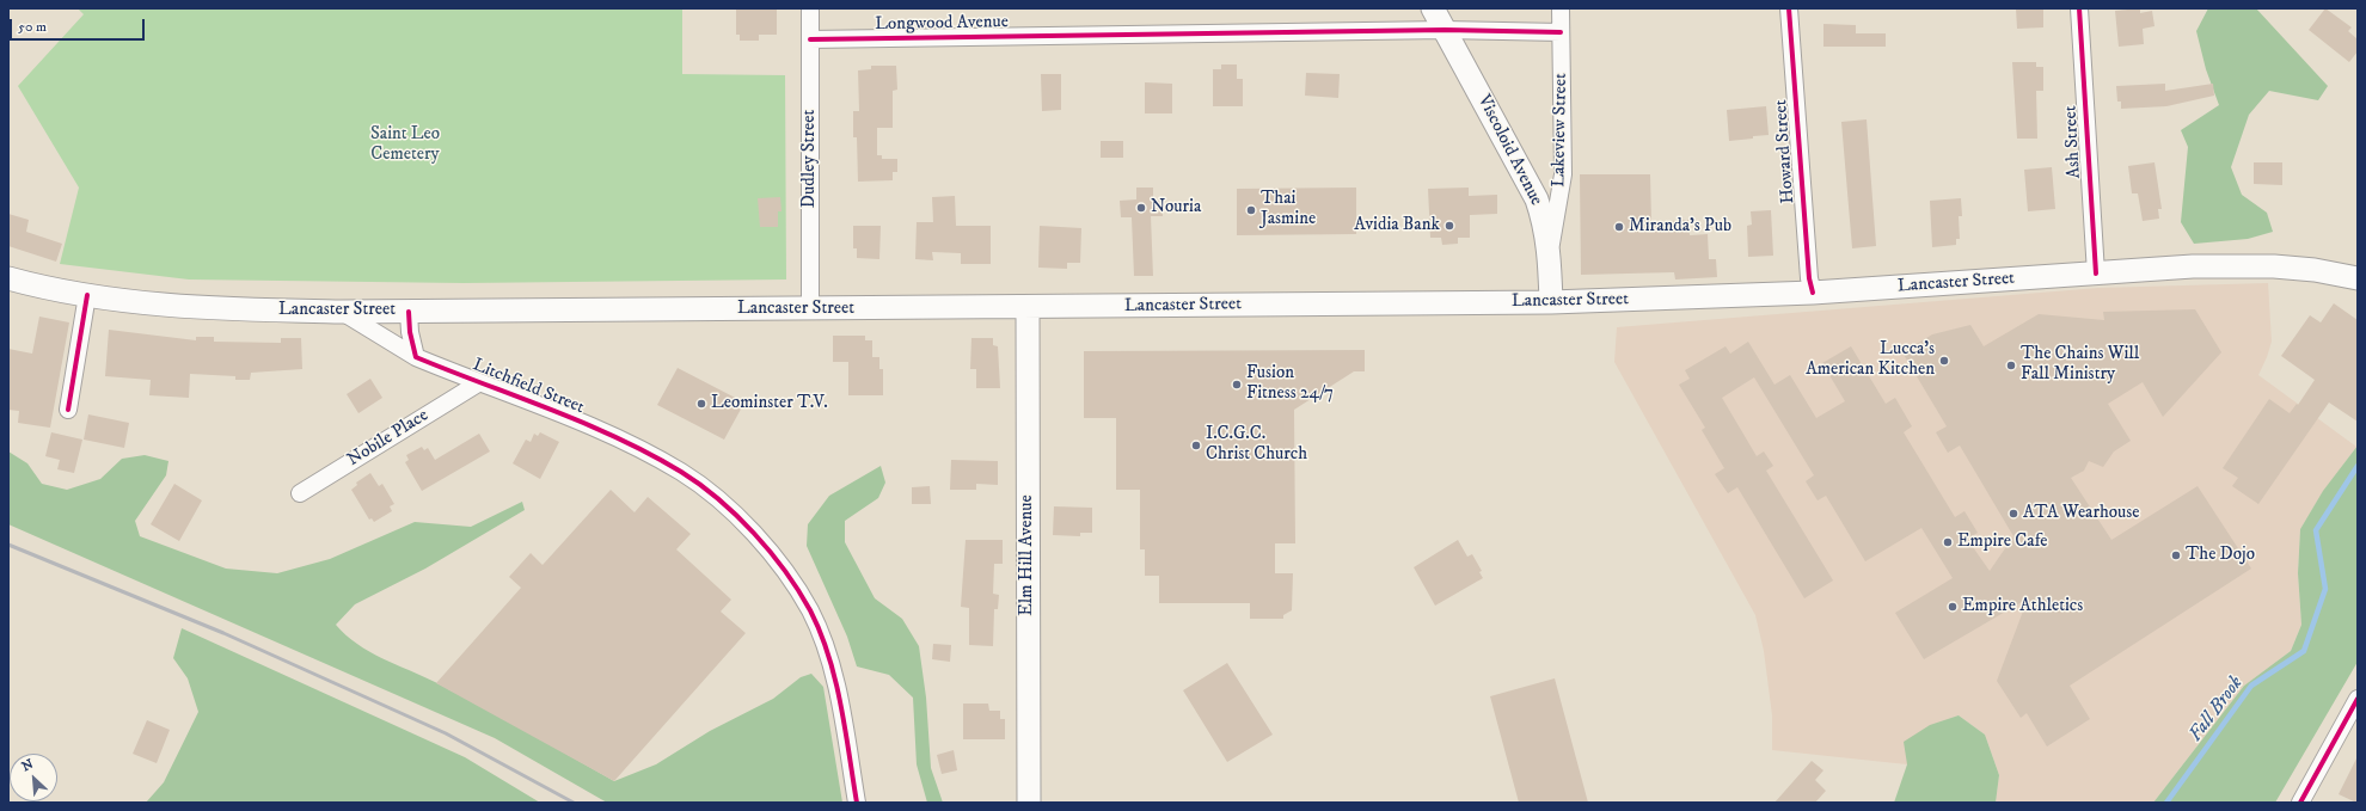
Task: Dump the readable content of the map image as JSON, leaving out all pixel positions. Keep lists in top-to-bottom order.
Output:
{
  "streets": {
    "main road": ["Viscoloid Avenue", "Lancaster Street", "Elm Hill Avenue"],
    "street": [
      "Longwood Avenue",
      "Lakeview Street",
      "Ash Street",
      "Howard Street",
      "Dudley Street",
      "Litchfield Street",
      "Nobile Place"
    ]
  },
  "crossings": [
    ["Longwood Avenue", "Lakeview Street"],
    ["Longwood Avenue", "Viscoloid Avenue"],
    ["Longwood Avenue", "Dudley Street"],
    ["Lakeview Street", "Viscoloid Avenue"],
    ["Ash Street", "Lancaster Street"],
    ["Viscoloid Avenue", "Lancaster Street"],
    ["Howard Street", "Lancaster Street"],
    ["Dudley Street", "Lancaster Street"],
    ["Lancaster Street", "Litchfield Street"],
    ["Lancaster Street", "Elm Hill Avenue"],
    ["Litchfield Street", "Nobile Place"]
  ],
  "water": ["Fall Brook"],
  "parks": ["Saint Leo Cemetery"],
  "places": [
    "Nouria",
    "Thai Jasmine",
    "Avidia Bank",
    "Miranda's Pub",
    "Lucca's American Kitchen",
    "The Chains Will Fall Ministry",
    "Fusion Fitness 24/7",
    "Leominster T.V.",
    "I.C.G.C. Christ Church",
    "ATA Wearhouse",
    "Empire Cafe",
    "The Dojo",
    "Empire Athletics"
  ],
  "scale_bar": "50 m",
  "north": "top left"
}
